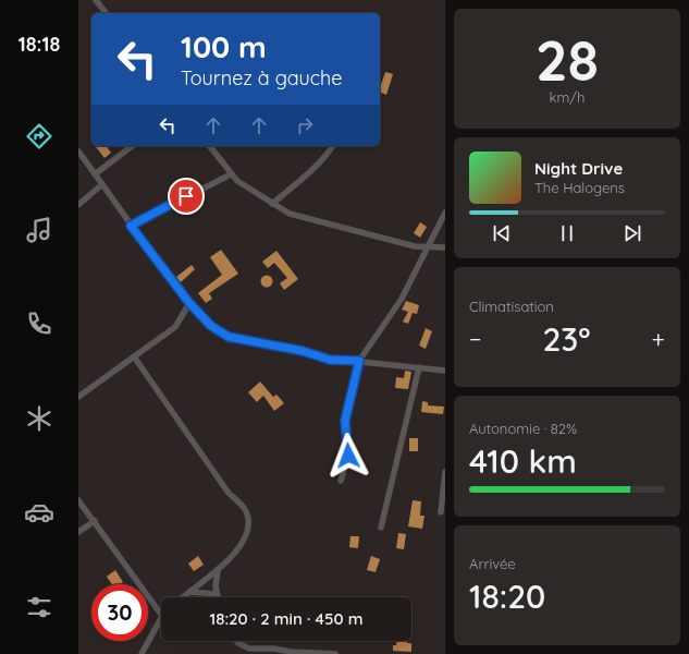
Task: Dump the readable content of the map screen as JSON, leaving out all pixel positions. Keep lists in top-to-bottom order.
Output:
{
  "page": {
    "tabs": "18:18",
    "tile": [
      ["28", "km/h"],
      "Climatisation",
      ["Autonomie · 82%", "410 km"],
      ["Arrivée", "18:20"]
    ],
    "turn": ["100 m", "Tournez à gauche"],
    "song": ["Night Drive", "The Halogens"],
    "heat": ["−", "23°", "+"],
    "limit": "30",
    "trip": "18:20 · 2 min · 450 m"
  }
}
